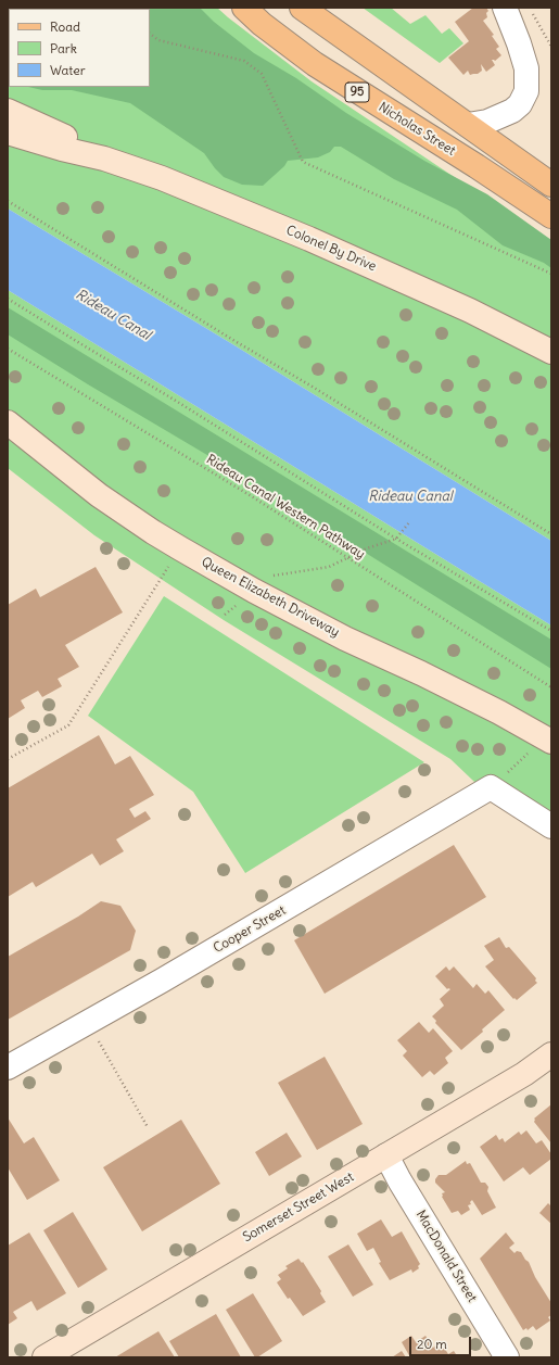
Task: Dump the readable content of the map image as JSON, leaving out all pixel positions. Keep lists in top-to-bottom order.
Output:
{
  "streets": {
    "main road": ["95", "Nicholas Street"],
    "street": [
      "Colonel By Drive",
      "Queen Elizabeth Driveway",
      "Cooper Street",
      "Somerset Street West",
      "MacDonald Street"
    ],
    "path": ["Rideau Canal Western Pathway"]
  },
  "crossings": [
    ["Somerset Street West", "MacDonald Street"]
  ],
  "water": ["Rideau Canal"],
  "legend": ["Road", "Park", "Water"],
  "scale_bar": "20 m"
}
